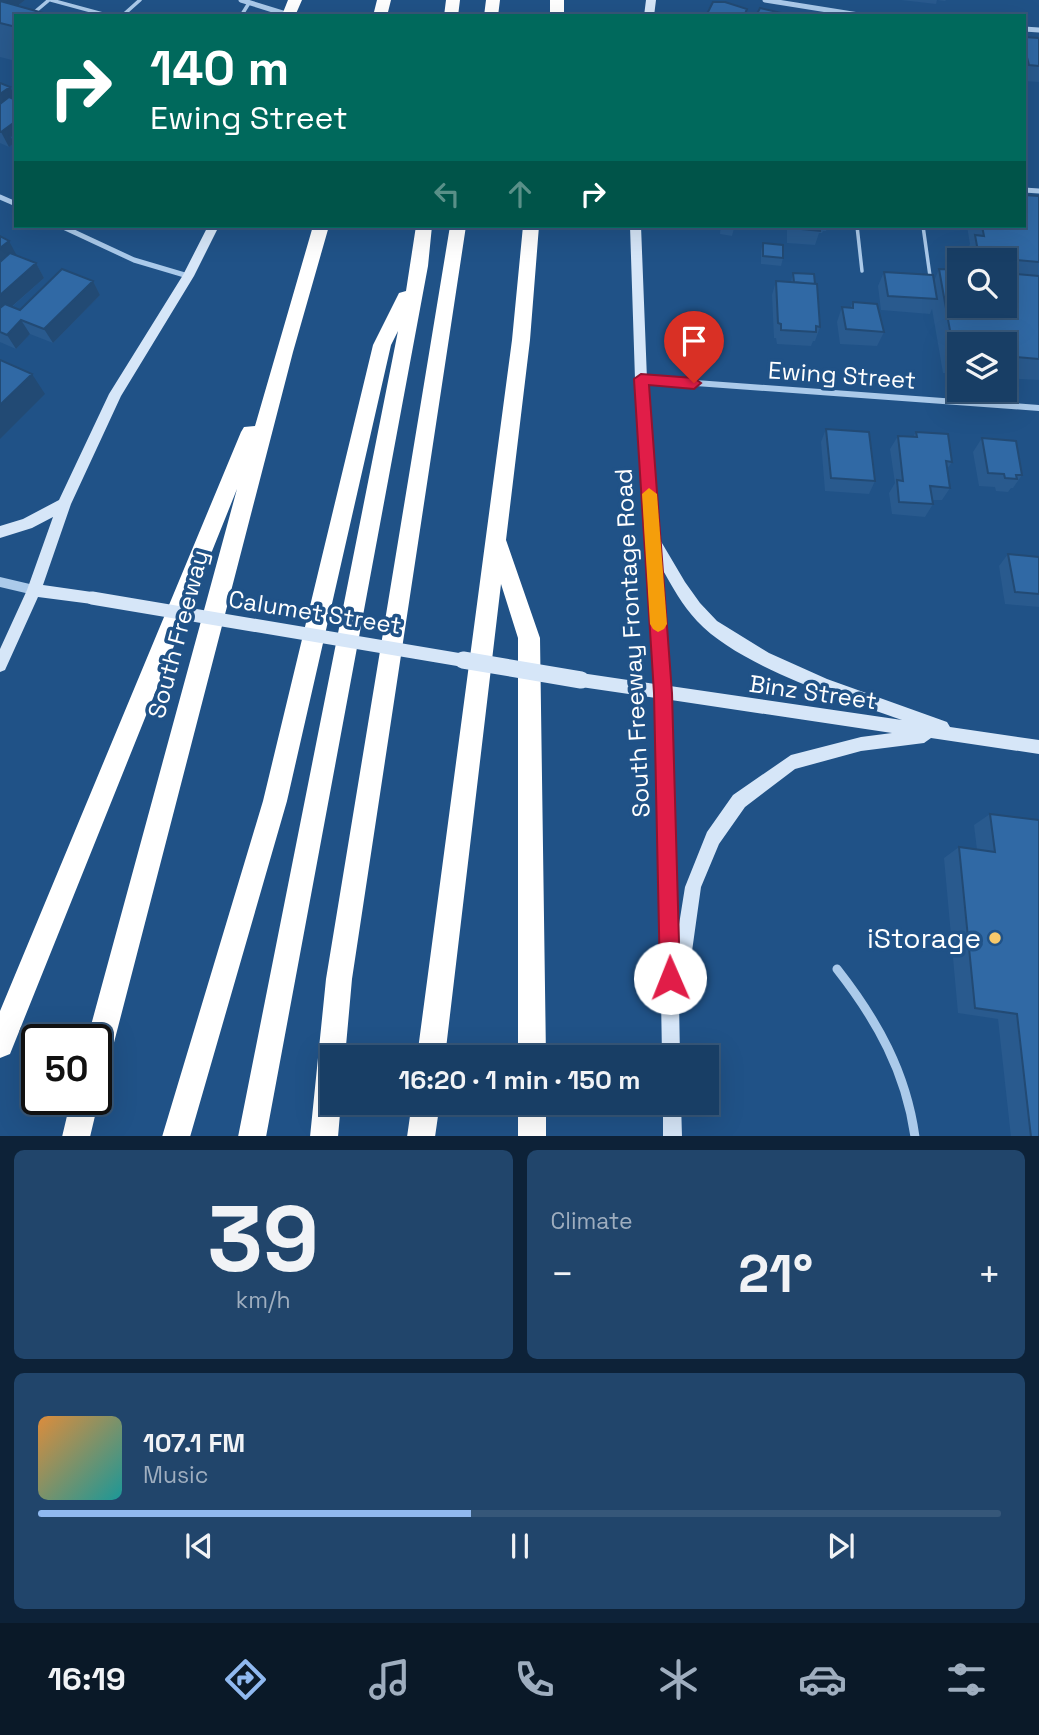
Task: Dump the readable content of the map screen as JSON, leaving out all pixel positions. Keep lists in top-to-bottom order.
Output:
{
  "streets": {
    "highway": ["South Freeway"],
    "main road": ["Calumet Street", "South Freeway Frontage Road", "Binz Street"],
    "street": ["Ewing Street"]
  },
  "crossings": [
    ["Ewing Street", "South Freeway Frontage Road"],
    ["Calumet Street", "Binz Street"],
    ["South Freeway Frontage Road", "Binz Street"]
  ],
  "places": ["iStorage"],
  "page": {
    "turn": ["140 m", "Ewing Street"],
    "limit": "50",
    "trip": "16:20 · 1 min · 150 m",
    "tile": [
      ["39", "km/h"],
      "Climate"
    ],
    "heat": ["−", "21°", "+"],
    "song": ["107.1 FM", "Music"],
    "tabs": "16:19"
  }
}
